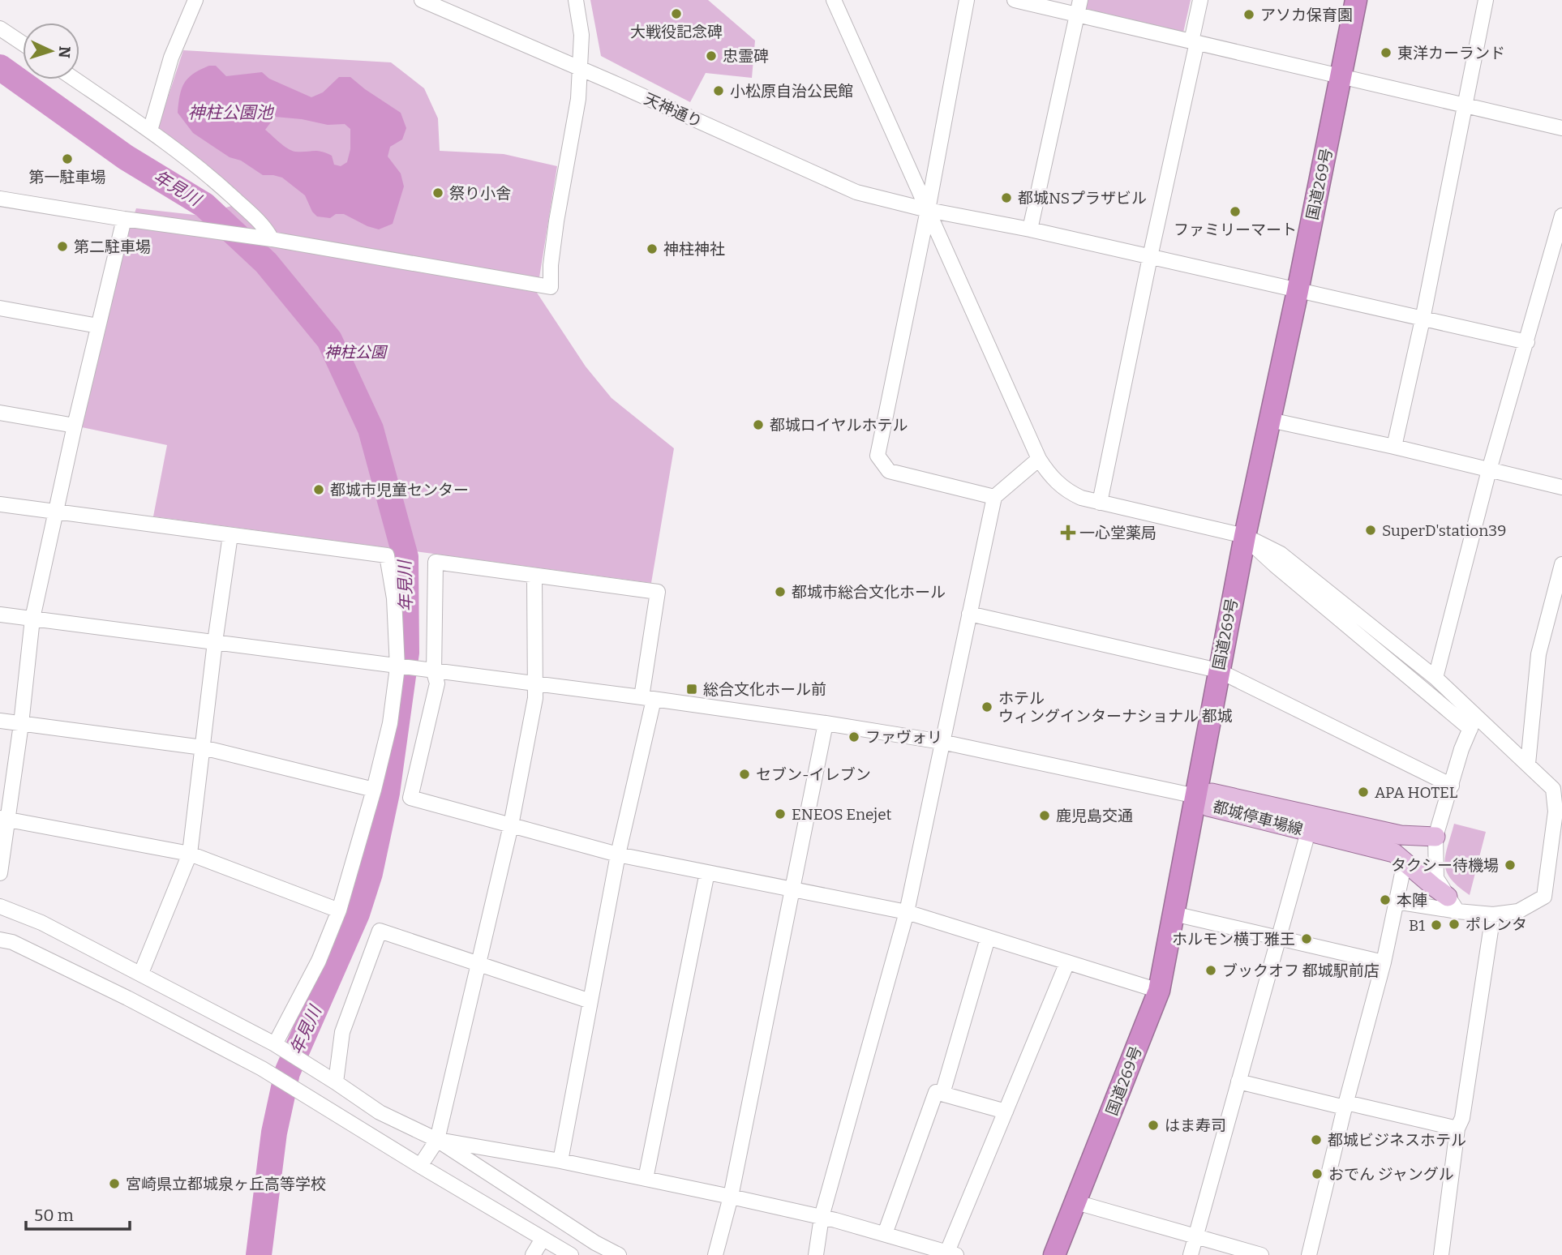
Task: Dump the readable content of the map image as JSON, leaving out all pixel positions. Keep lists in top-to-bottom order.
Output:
{
  "streets": {
    "highway": ["国道269号"],
    "main road": ["都城停車場線"],
    "street": ["天神通り"]
  },
  "crossings": [
    ["天神通り", "国道269号"],
    ["国道269号", "都城停車場線"]
  ],
  "water": ["神柱公園池", "年見川"],
  "parks": ["神柱公園"],
  "places": {
    "other": [
      "大戦役記念碑",
      "アソカ保育園",
      "東洋カーランド",
      "忠霊碑",
      "小松原自治公民館",
      "第一駐車場",
      "祭り小舎",
      "都城NSプラザビル",
      "ファミリーマート",
      "第二駐車場",
      "神柱神社",
      "都城ロイヤルホテル",
      "都城市児童センター",
      "SuperD'station39",
      "都城市総合文化ホール",
      "ホテル ウィングインターナショナル 都城",
      "ファヴォリ",
      "セブン-イレブン",
      "APA HOTEL",
      "ENEOS Enejet",
      "鹿児島交通",
      "タクシー待機場",
      "本陣",
      "ポレンタ",
      "B1",
      "ホルモン横丁雅王",
      "ブックオフ 都城駅前店",
      "はま寿司",
      "都城ビジネスホテル",
      "おでん ジャングル",
      "宮崎県立都城泉ヶ丘高等学校"
    ],
    "health": ["一心堂薬局"],
    "transit": ["総合文化ホール前"]
  },
  "scale_bar": "50 m",
  "north": "right"
}
